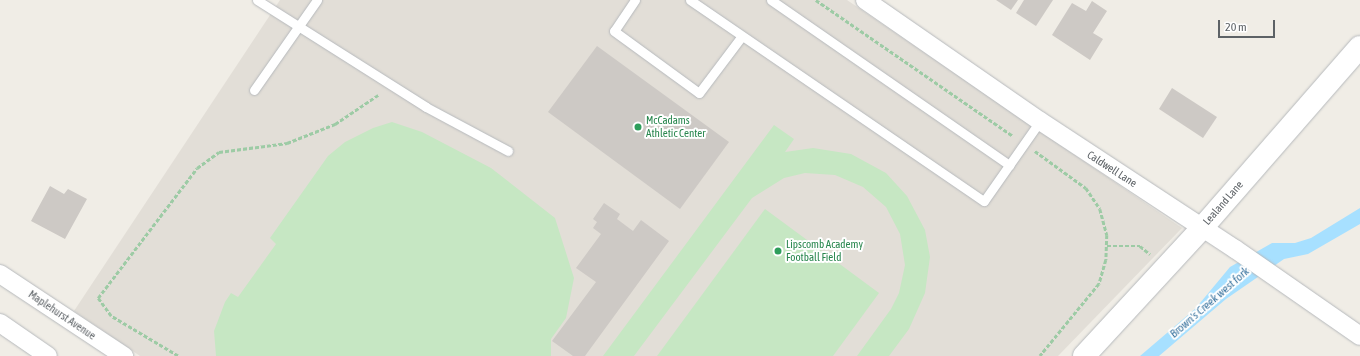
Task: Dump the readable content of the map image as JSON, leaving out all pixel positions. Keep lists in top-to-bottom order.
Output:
{
  "streets": {
    "street": ["Caldwell Lane", "Lealand Lane", "Maplehurst Avenue"]
  },
  "crossings": [
    ["Caldwell Lane", "Lealand Lane"]
  ],
  "water": ["Brown's Creek west fork"],
  "places": ["McCadams Athletic Center", "Lipscomb Academy Football Field"],
  "scale_bar": "20 m"
}
